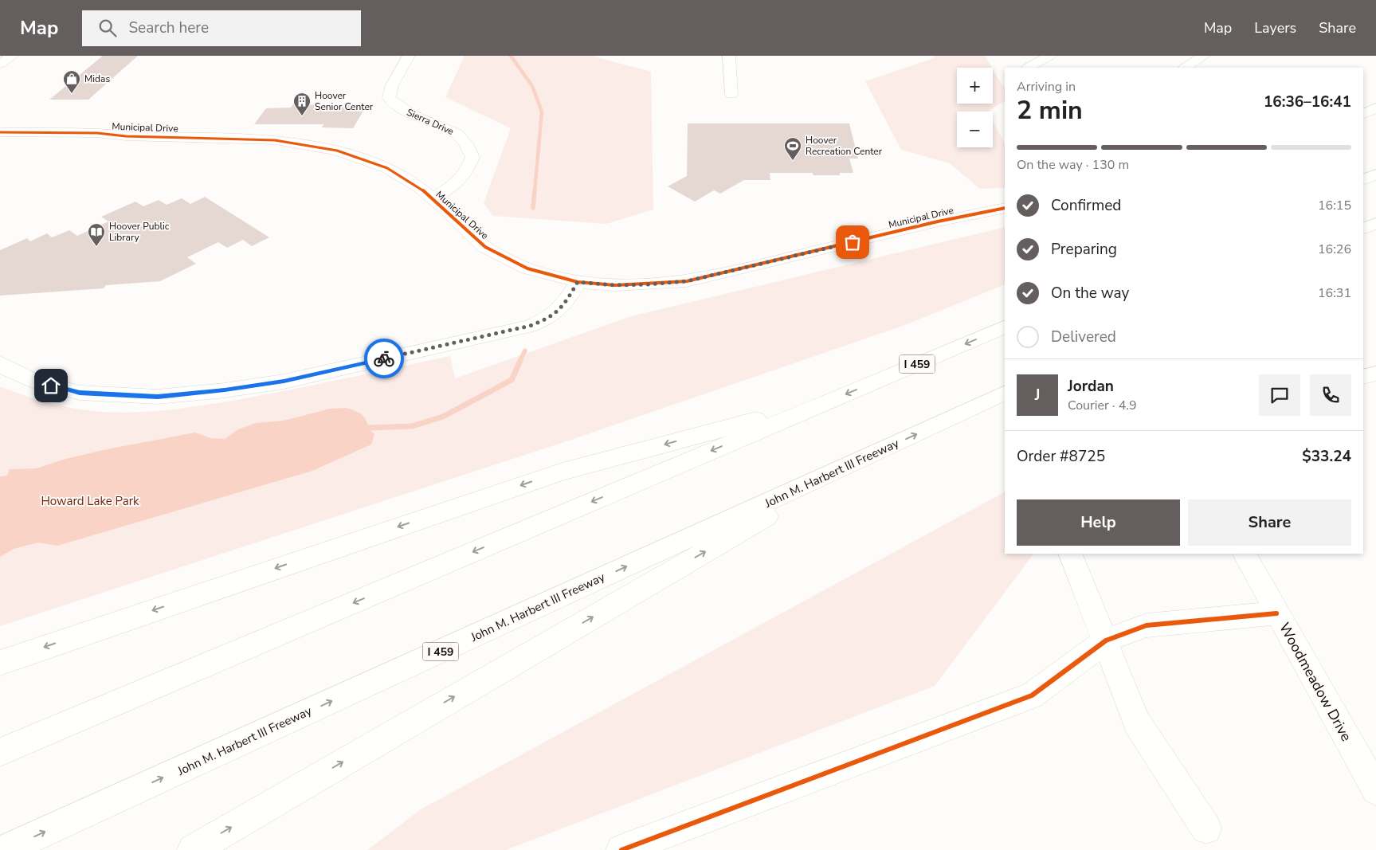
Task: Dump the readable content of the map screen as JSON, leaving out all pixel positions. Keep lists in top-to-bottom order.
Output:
{
  "streets": {
    "main road": [
      "Sierra Drive",
      "Municipal Drive",
      "I 459",
      "John M. Harbert III Freeway",
      "Woodmeadow Drive"
    ]
  },
  "crossings": [
    ["Sierra Drive", "Municipal Drive"]
  ],
  "parks": ["Howard Lake Park"],
  "places": {
    "shop": ["Midas"],
    "building": ["Hoover Senior Center"],
    "sports": ["Hoover Recreation Center"],
    "library": ["Hoover Public Library"]
  },
  "page": {
    "header": "Map",
    "search": "Search here",
    "nav": ["Map", "Layers", "Share"],
    "map_buttons": ["+", "−"],
    "heading": ["2 min", "Arriving in", "16:36–16:41"],
    "panel": [
      "Jordan",
      "Courier · 4.9",
      "Order #8725",
      "$33.24"
    ],
    "bar": "On the way · 130 m",
    "list": [
      ["Confirmed", "16:15"],
      ["Preparing", "16:26"],
      ["On the way", "16:31"],
      "Delivered"
    ],
    "round": "J",
    "buttons": ["Help", "Share"]
  }
}
